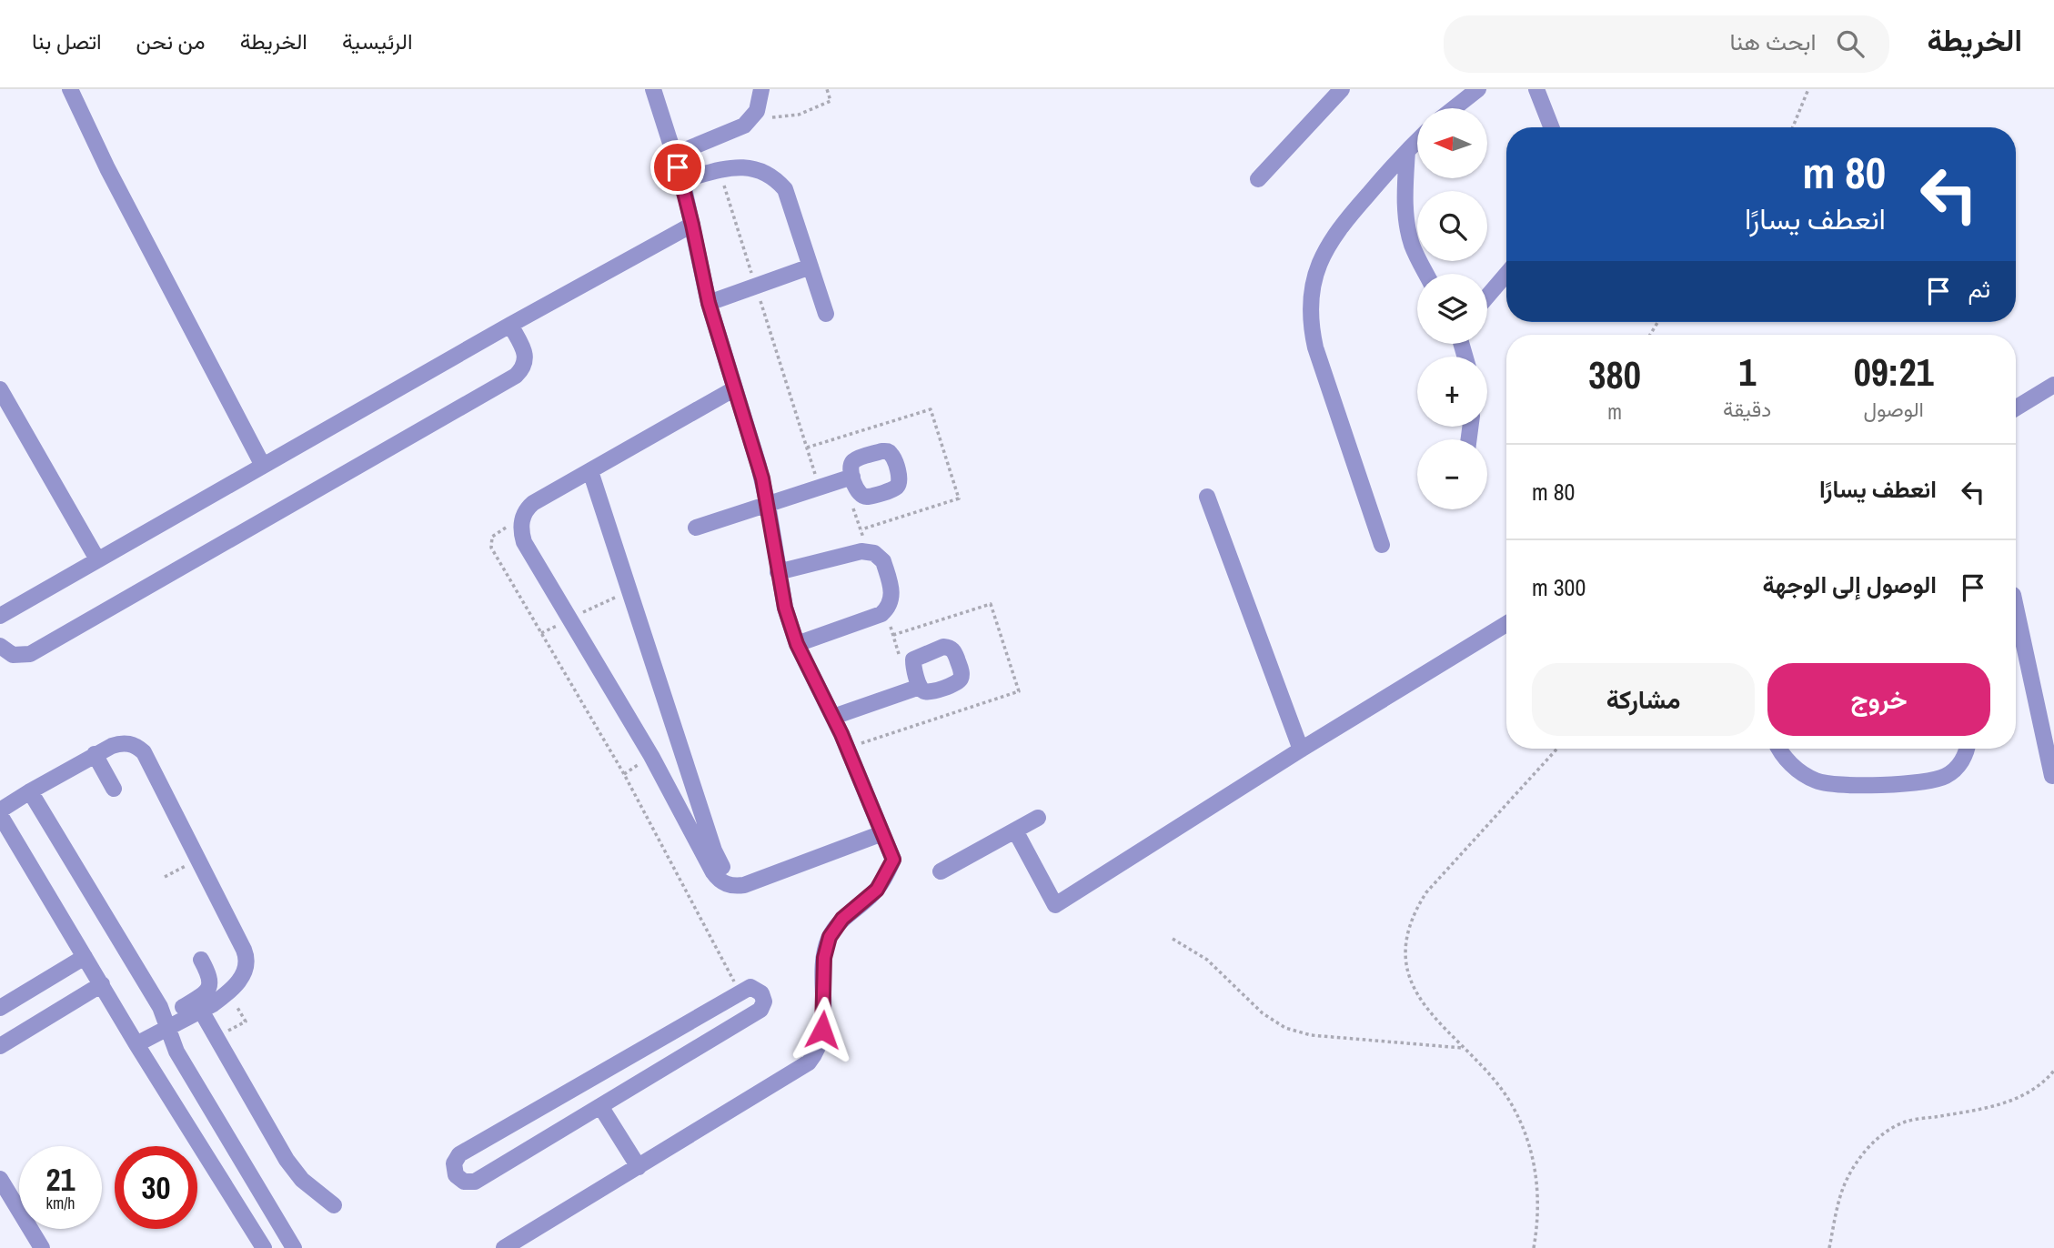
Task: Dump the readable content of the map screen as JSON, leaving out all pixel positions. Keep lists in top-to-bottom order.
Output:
{
  "north": "left",
  "page": {
    "header": "الخريطة",
    "search": "ابحث هنا",
    "nav": [
      "الرئيسية",
      "الخريطة",
      "من نحن",
      "اتصل بنا"
    ],
    "map_buttons": ["+", "−"],
    "turn": ["80 m", "انعطف يسارًا"],
    "then": "ثم",
    "eta": [
      "09:21",
      "الوصول",
      "1",
      "دقيقة",
      "380",
      "m"
    ],
    "list": [
      {
        "name": "انعطف يسارًا",
        "value": "80 m"
      },
      {
        "name": "الوصول إلى الوجهة",
        "value": "300 m"
      }
    ],
    "buttons": ["خروج", "مشاركة"],
    "speed": "21 km/h",
    "limit": "30"
  }
}
